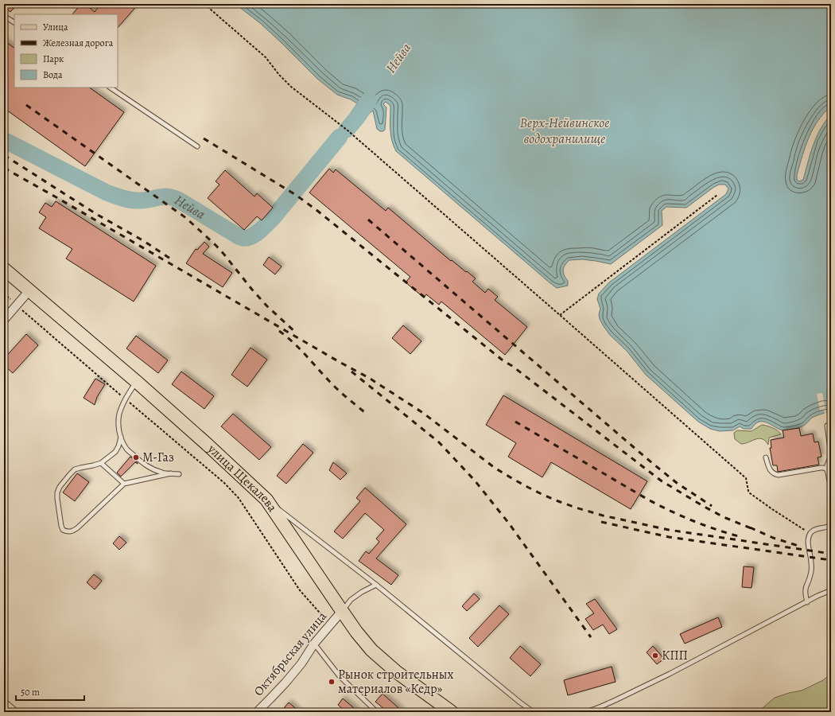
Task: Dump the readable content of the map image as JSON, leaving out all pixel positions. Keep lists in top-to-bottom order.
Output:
{
  "streets": {
    "main road": ["улица Щекалева"],
    "street": ["Октябрьская улица"]
  },
  "crossings": [
    ["улица Щекалева", "Октябрьская улица"]
  ],
  "water": ["Нейва", "Верх-Нейвинское водохранилище"],
  "places": ["М-Газ", "КПП", "Рынок строительных материалов «Кедр»"],
  "legend": [
    "Улица",
    "Железная дорога",
    "Парк",
    "Вода"
  ],
  "scale_bar": "50 m"
}
